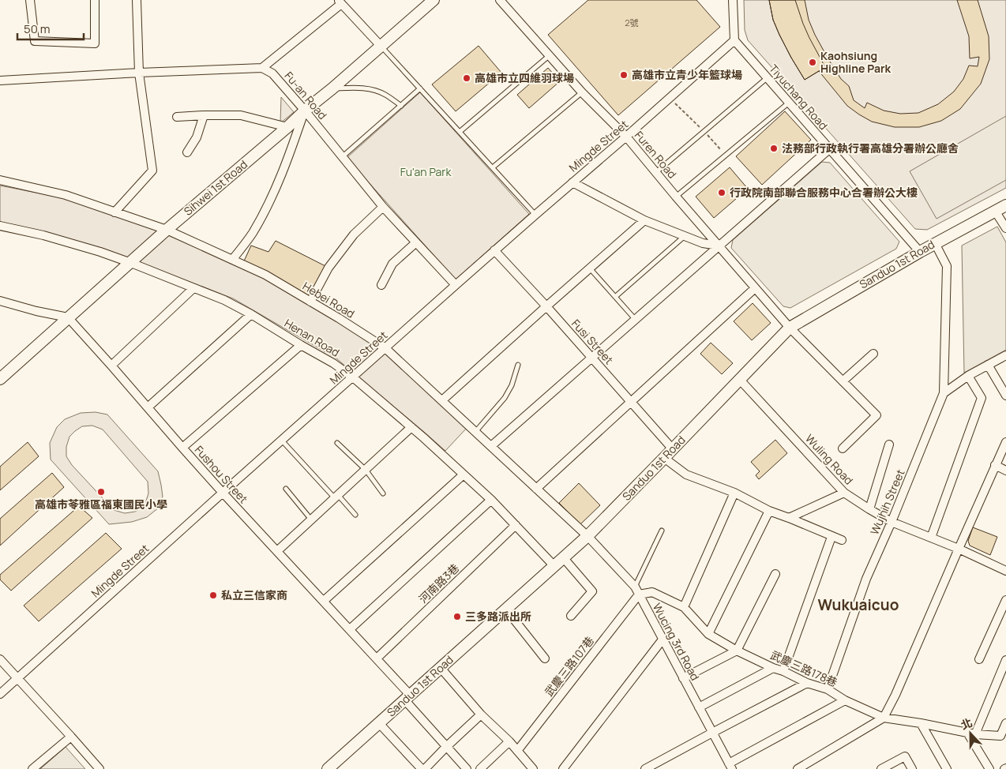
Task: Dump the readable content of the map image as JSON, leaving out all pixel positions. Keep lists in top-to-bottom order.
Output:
{
  "streets": {
    "street": [
      "Fu-an Road",
      "Tiyuchang Road",
      "Mingde Street",
      "Furen Road",
      "Sihwei 1st Road",
      "Sanduo 1st Road",
      "Hebei Road",
      "Henan Road",
      "Fusi Street",
      "Wuling Road",
      "Fushou Street",
      "Wujhih Street",
      "河南路3巷",
      "Wucing 3rd Road",
      "武慶三路107巷",
      "武慶三路178巷"
    ]
  },
  "crossings": [
    ["Fu-an Road", "Mingde Street"],
    ["Fu-an Road", "Sihwei 1st Road"],
    ["Tiyuchang Road", "Mingde Street"],
    ["Tiyuchang Road", "Sanduo 1st Road"],
    ["Mingde Street", "Furen Road"],
    ["Mingde Street", "Hebei Road"],
    ["Mingde Street", "Henan Road"],
    ["Mingde Street", "Fusi Street"],
    ["Mingde Street", "Fushou Street"],
    ["Furen Road", "Sanduo 1st Road"],
    ["Sihwei 1st Road", "Hebei Road"],
    ["Sihwei 1st Road", "Henan Road"],
    ["Sihwei 1st Road", "Fushou Street"],
    ["Sanduo 1st Road", "Hebei Road"],
    ["Sanduo 1st Road", "Henan Road"],
    ["Sanduo 1st Road", "Fusi Street"],
    ["Sanduo 1st Road", "Wuling Road"],
    ["Sanduo 1st Road", "Fushou Street"],
    ["Sanduo 1st Road", "Wucing 3rd Road"],
    ["Hebei Road", "Wucing 3rd Road"],
    ["Henan Road", "河南路3巷"],
    ["Wuling Road", "Wujhih Street"],
    ["Fushou Street", "河南路3巷"],
    ["Wujhih Street", "武慶三路178巷"],
    ["Wucing 3rd Road", "武慶三路107巷"],
    ["Wucing 3rd Road", "武慶三路178巷"],
    ["武慶三路107巷", "武慶三路178巷"]
  ],
  "districts": ["Wukuaicuo"],
  "parks": ["Fu'an Park"],
  "places": [
    "Kaohsiung Highline Park",
    "高雄市立青少年籃球場",
    "高雄市立四維羽球場",
    "法務部行政執行署高雄分署辦公廳舍",
    "行政院南部聯合服務中心合署辦公大樓",
    "高雄市苓雅區福東國民小學",
    "私立三信家商",
    "三多路派出所"
  ],
  "house_numbers": ["2號"],
  "scale_bar": "50 m",
  "north": "top"
}
